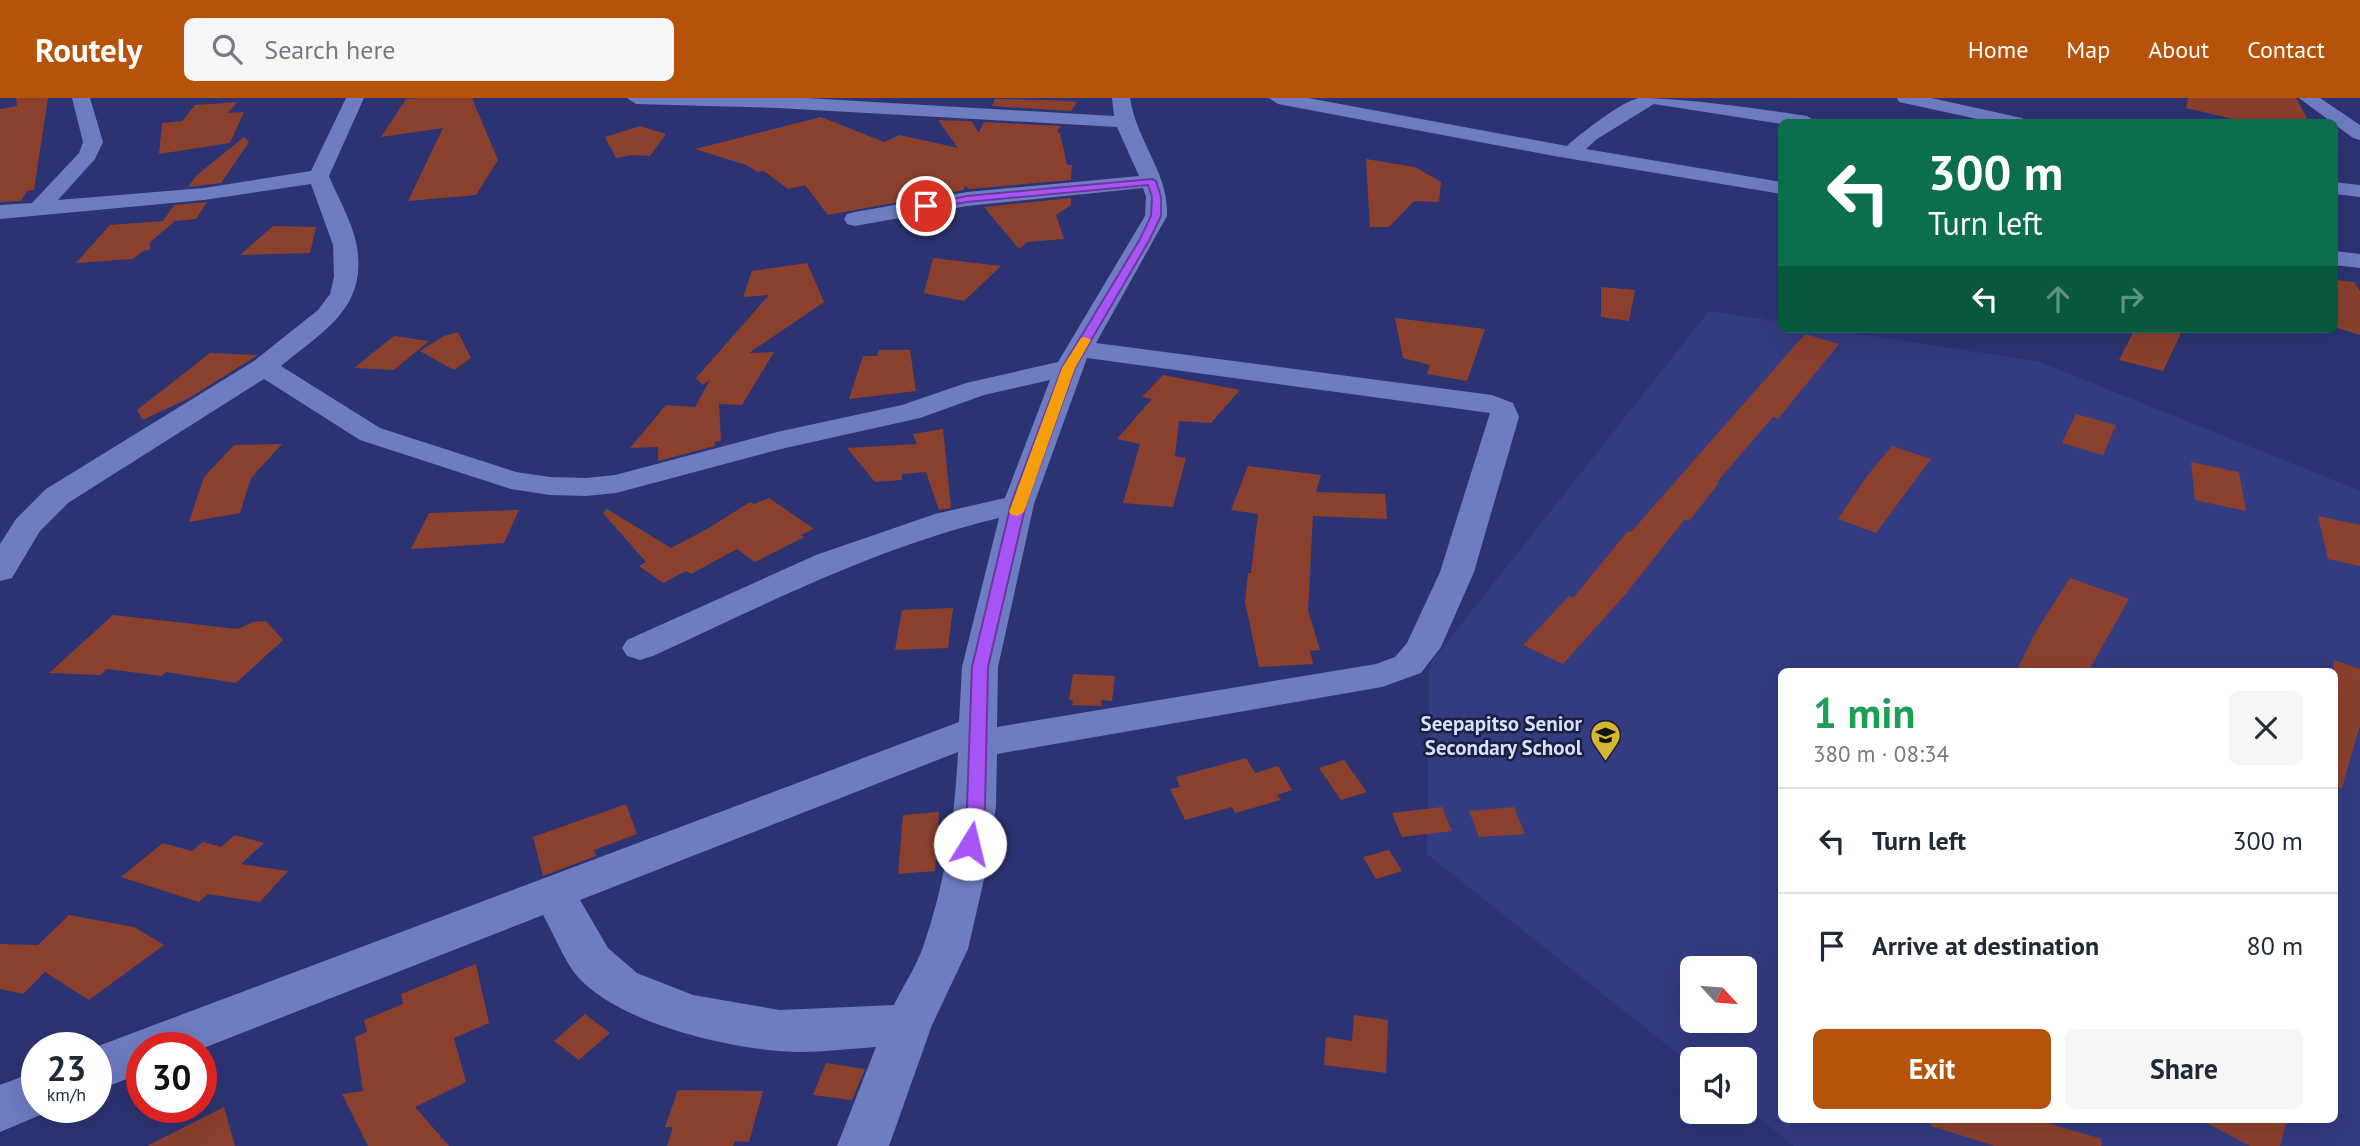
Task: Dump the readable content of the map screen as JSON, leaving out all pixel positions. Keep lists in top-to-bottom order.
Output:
{
  "places": {
    "school or university": ["Seepapitso Senior Secondary School"]
  },
  "north": "bottom right",
  "page": {
    "header": "Routely",
    "search": "Search here",
    "nav": [
      "Home",
      "Map",
      "About",
      "Contact"
    ],
    "turn": ["300 m", "Turn left"],
    "heading": ["1 min", "380 m · 08:34"],
    "list": [
      {
        "name": "Turn left",
        "value": "300 m"
      },
      {
        "name": "Arrive at destination",
        "value": "80 m"
      }
    ],
    "buttons": ["Exit", "Share"],
    "speed": "23 km/h",
    "limit": "30"
  }
}
